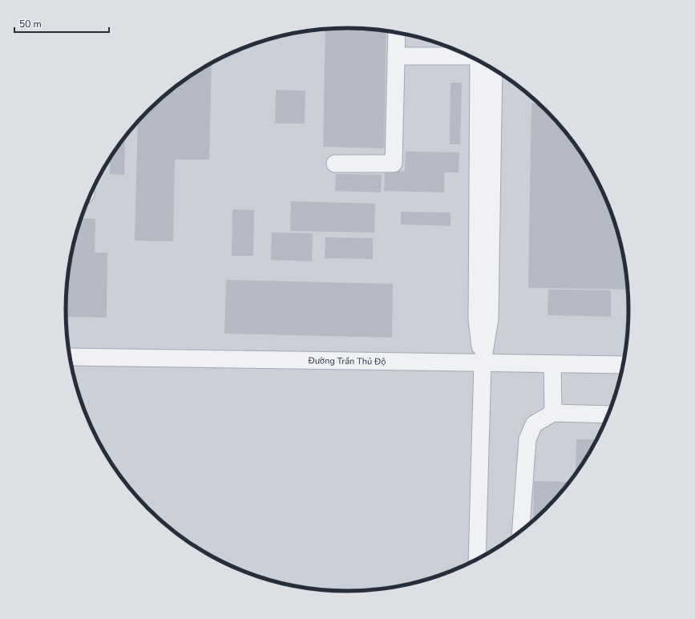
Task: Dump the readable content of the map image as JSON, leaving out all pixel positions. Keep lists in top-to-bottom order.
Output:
{
  "streets": {
    "street": ["Đường Trần Thủ Độ"]
  },
  "scale_bar": "50 m"
}
